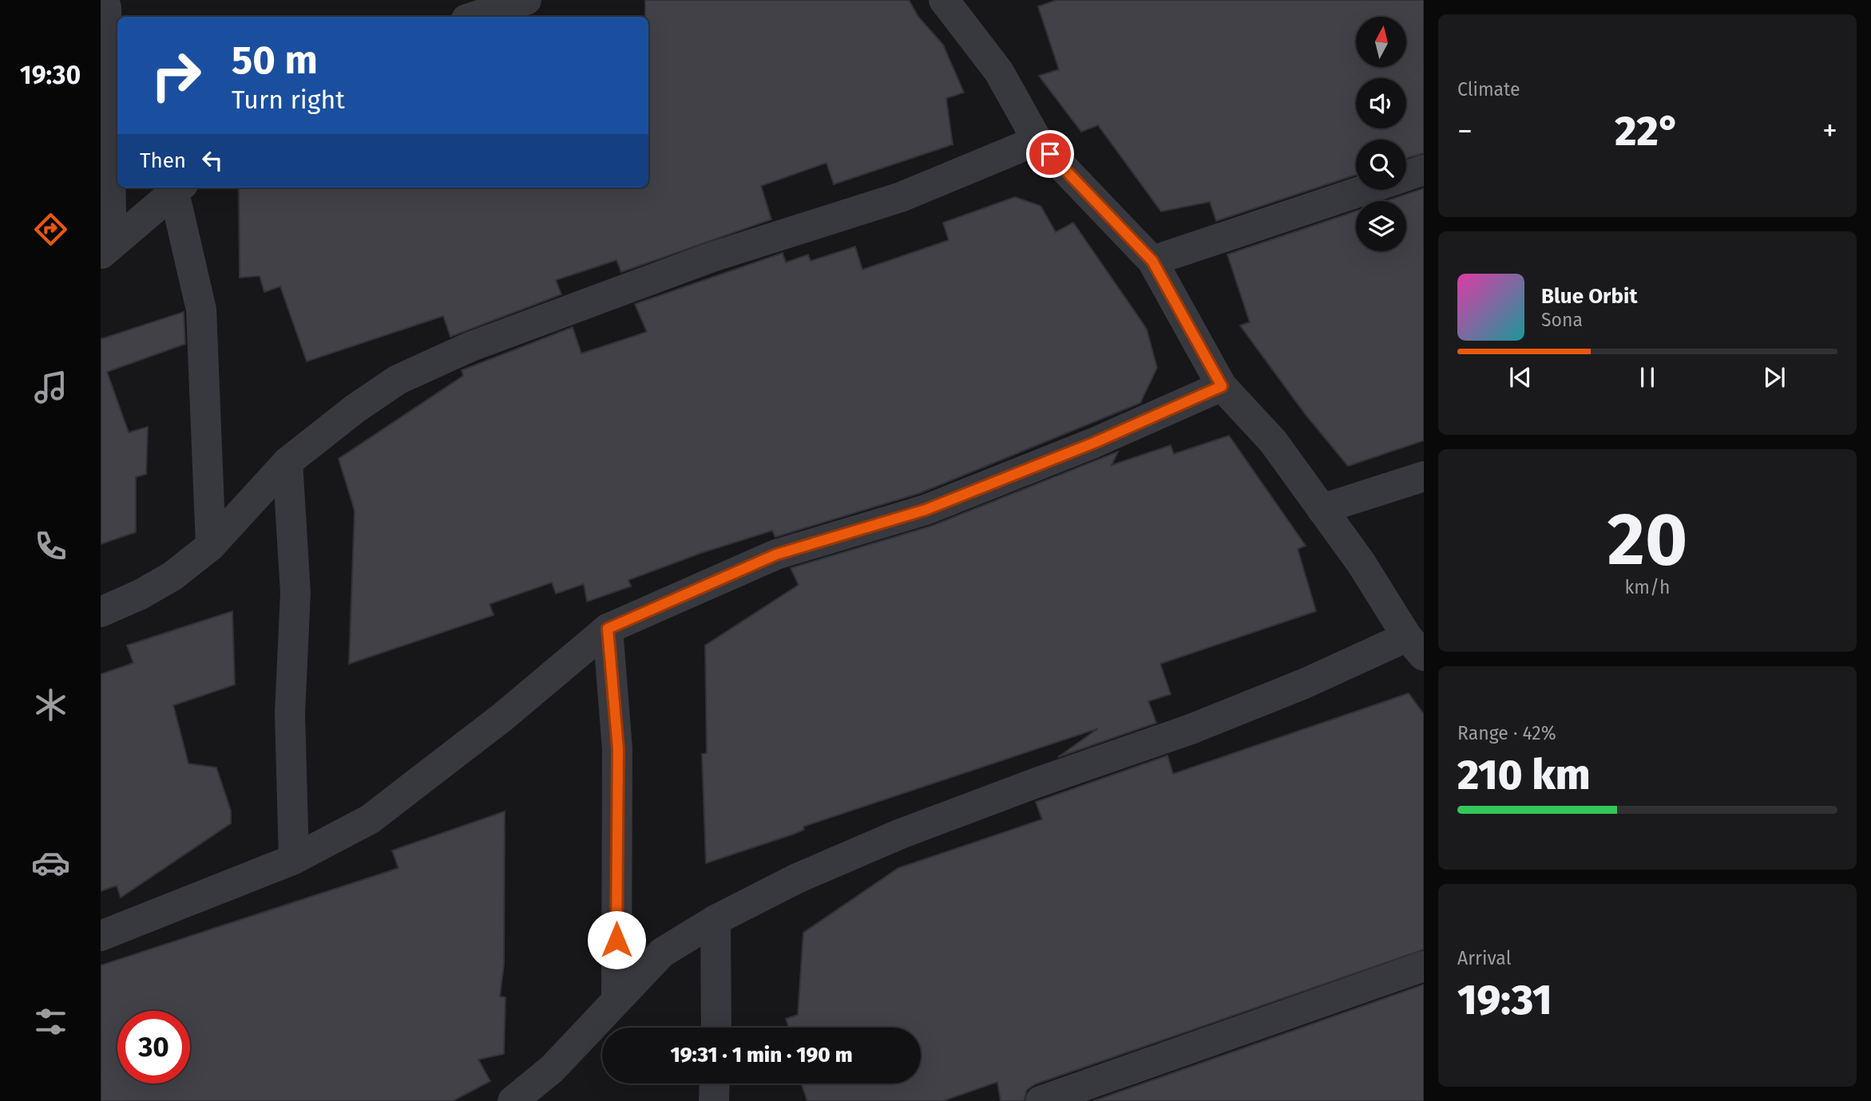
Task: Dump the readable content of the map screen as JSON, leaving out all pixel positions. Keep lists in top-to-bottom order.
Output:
{
  "north": "top",
  "page": {
    "tabs": "19:30",
    "tile": [
      "Climate",
      ["20", "km/h"],
      ["Range · 42%", "210 km"],
      ["Arrival", "19:31"]
    ],
    "turn": ["50 m", "Turn right"],
    "heat": ["−", "22°", "+"],
    "then": "Then",
    "song": ["Blue Orbit", "Sona"],
    "limit": "30",
    "trip": "19:31 · 1 min · 190 m"
  }
}
